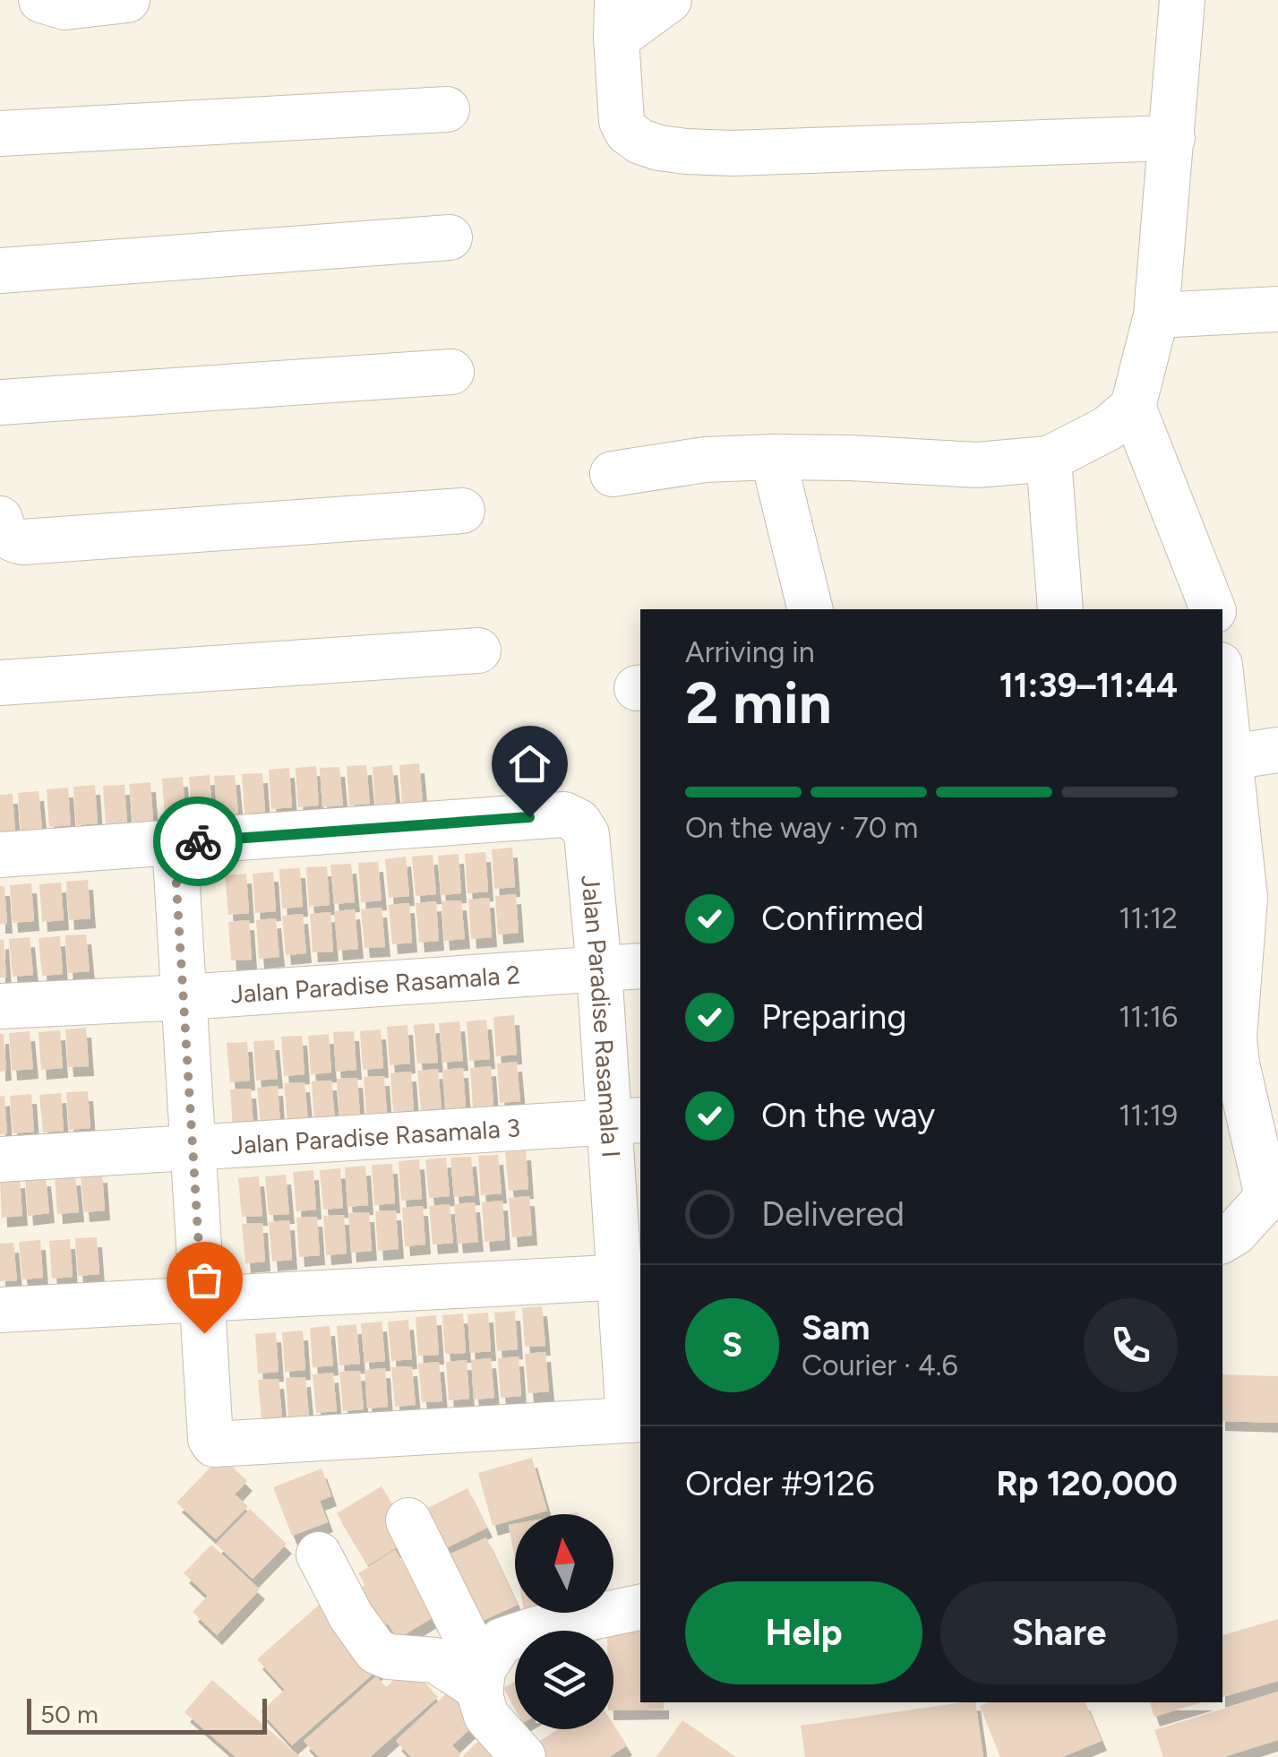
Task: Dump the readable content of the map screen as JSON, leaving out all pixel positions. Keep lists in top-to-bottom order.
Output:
{
  "streets": {
    "street": ["Jalan Paradise Rasamala 2", "Jalan Paradise Rasamala I", "Jalan Paradise Rasamala 3"]
  },
  "crossings": [
    ["Jalan Paradise Rasamala 2", "Jalan Paradise Rasamala I"],
    ["Jalan Paradise Rasamala I", "Jalan Paradise Rasamala 3"]
  ],
  "scale_bar": "50 m",
  "north": "top",
  "page": {
    "heading": ["2 min", "Arriving in", "11:39–11:44"],
    "panel": [
      "Sam",
      "Courier · 4.6",
      "Order #9126",
      "Rp 120,000"
    ],
    "bar": "On the way · 70 m",
    "list": [
      ["Confirmed", "11:12"],
      ["Preparing", "11:16"],
      ["On the way", "11:19"],
      "Delivered"
    ],
    "round": "S",
    "buttons": ["Help", "Share"],
    "scale": "50 m"
  }
}
